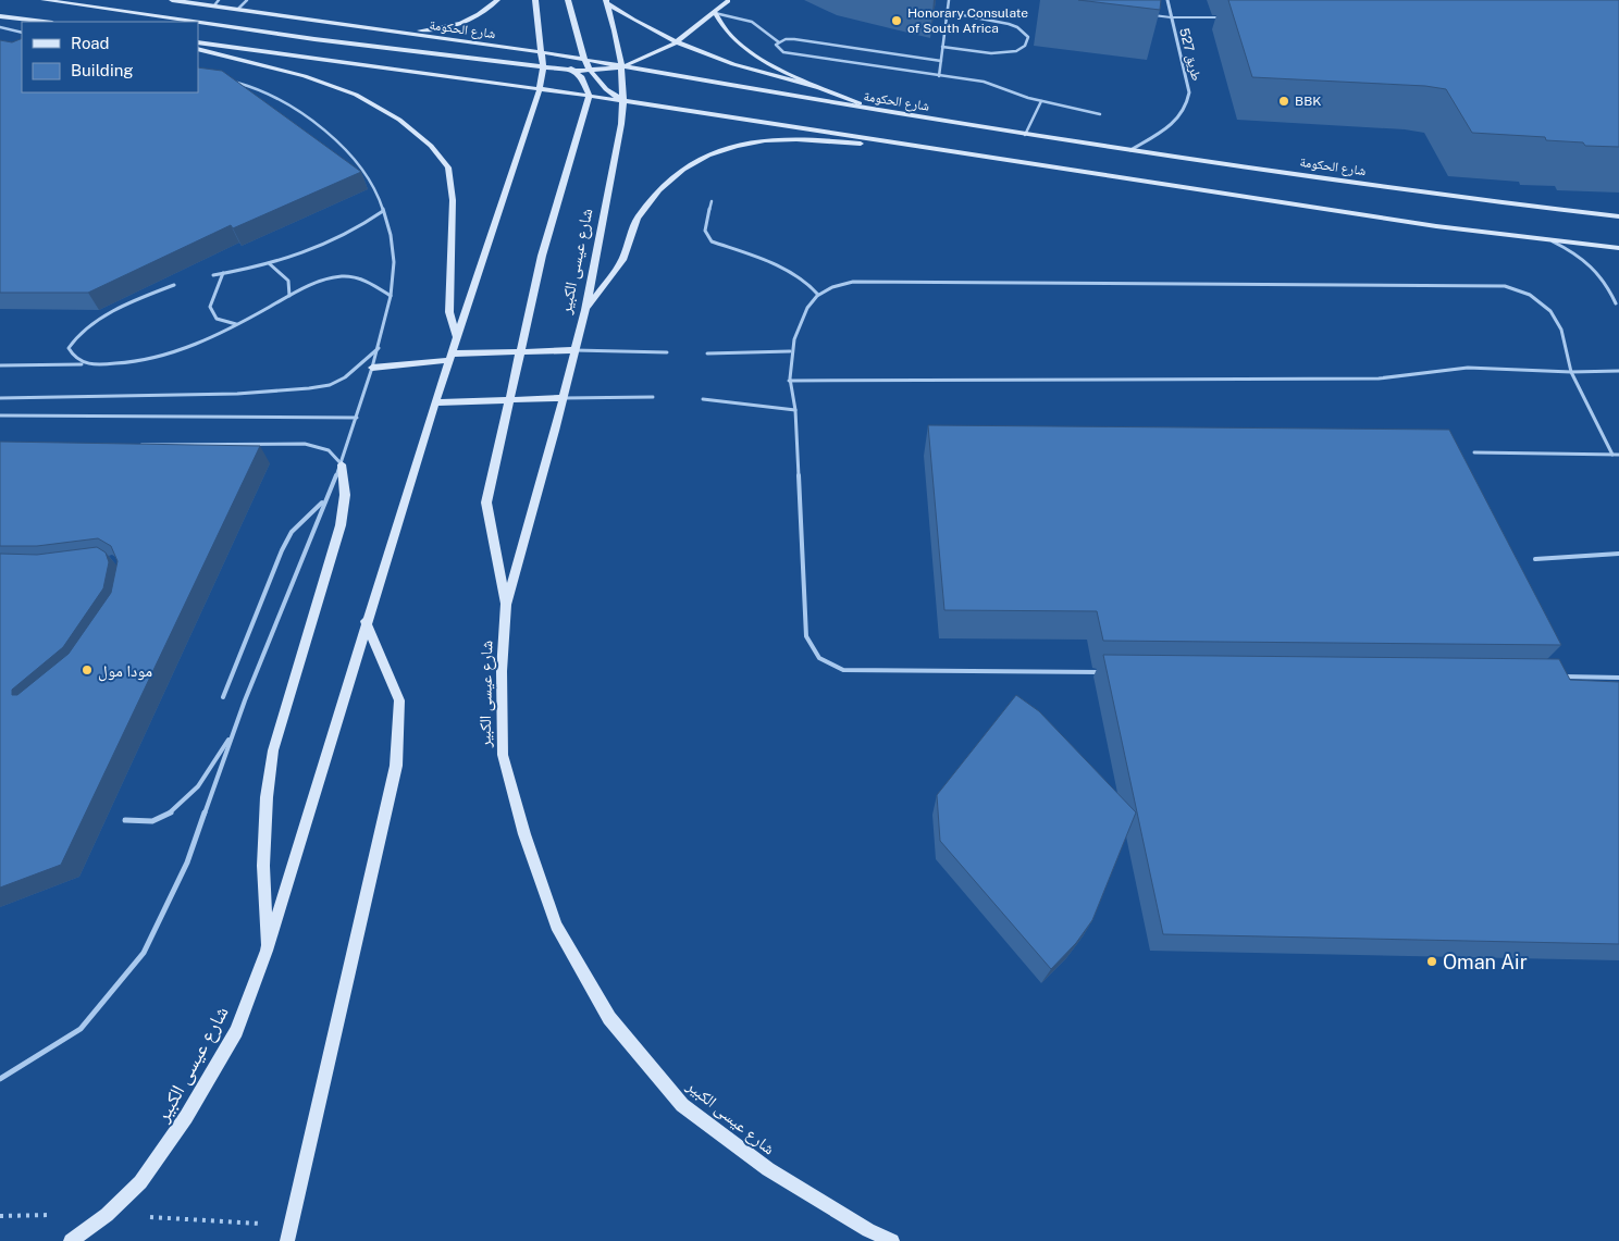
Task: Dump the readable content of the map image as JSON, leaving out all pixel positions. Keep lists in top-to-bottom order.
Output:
{
  "streets": {
    "main road": ["شارع الحكومة", "شارع عيسى الكبير"],
    "street": ["طريق 527"]
  },
  "crossings": [
    ["شارع الحكومة", "طريق 527"],
    ["شارع الحكومة", "شارع عيسى الكبير"]
  ],
  "places": [
    "Honorary Consulate of South Africa",
    "BBK",
    "مودا مول",
    "Oman Air"
  ],
  "legend": ["Road", "Building"]
}
